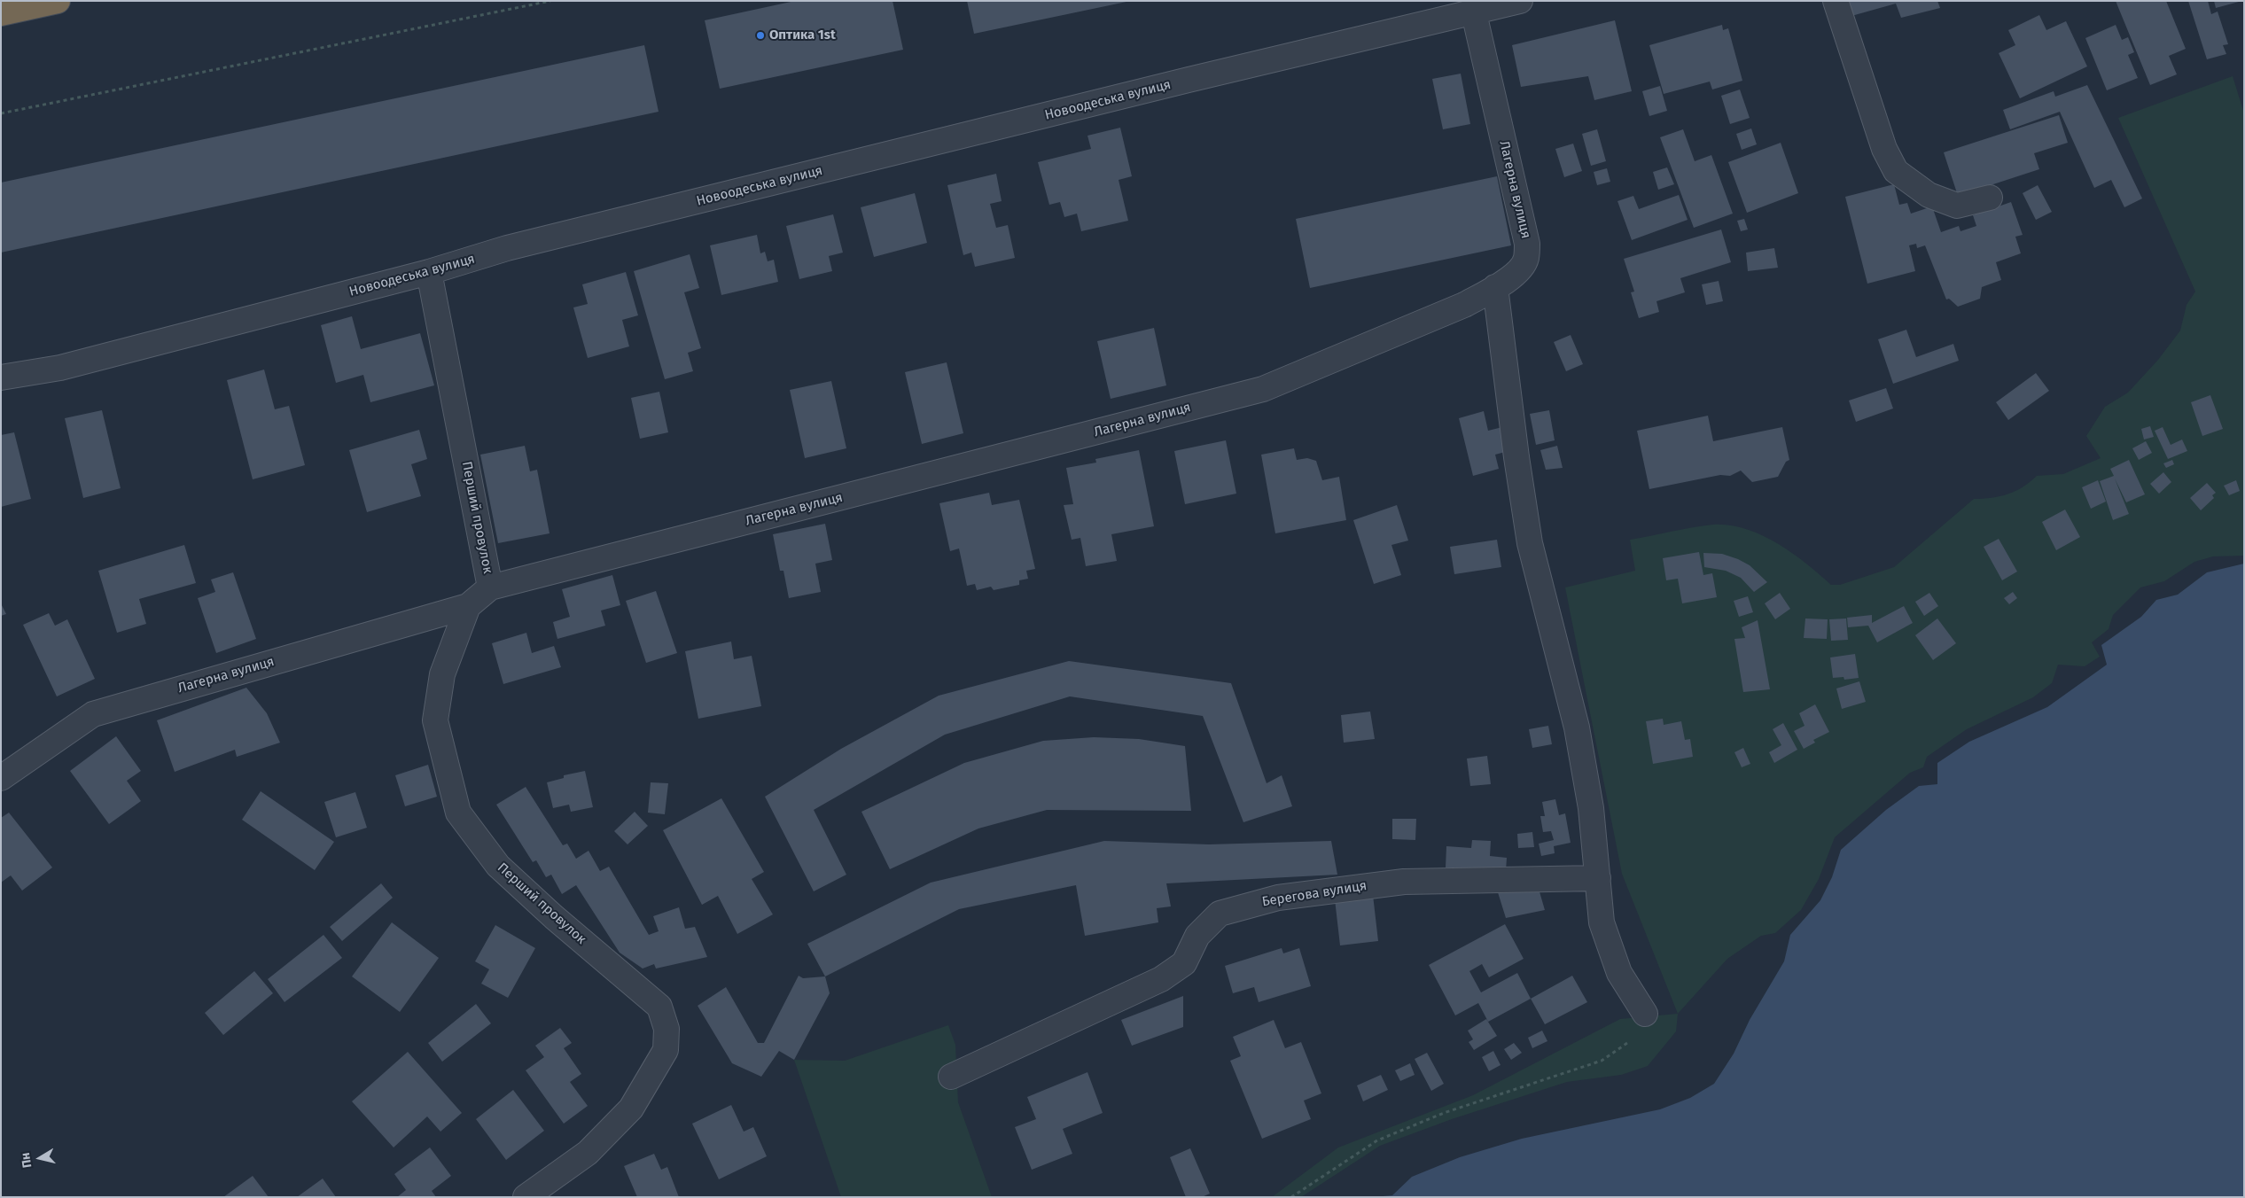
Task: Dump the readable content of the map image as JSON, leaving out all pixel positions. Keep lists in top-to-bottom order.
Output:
{
  "streets": {
    "street": [
      "Новоодеська вулиця",
      "Лагерна вулиця",
      "Перший провулок",
      "Берегова вулиця"
    ]
  },
  "crossings": [
    ["Новоодеська вулиця", "Лагерна вулиця"],
    ["Новоодеська вулиця", "Перший провулок"],
    ["Лагерна вулиця", "Перший провулок"]
  ],
  "places": ["Оптика 1st"],
  "north": "left"
}
